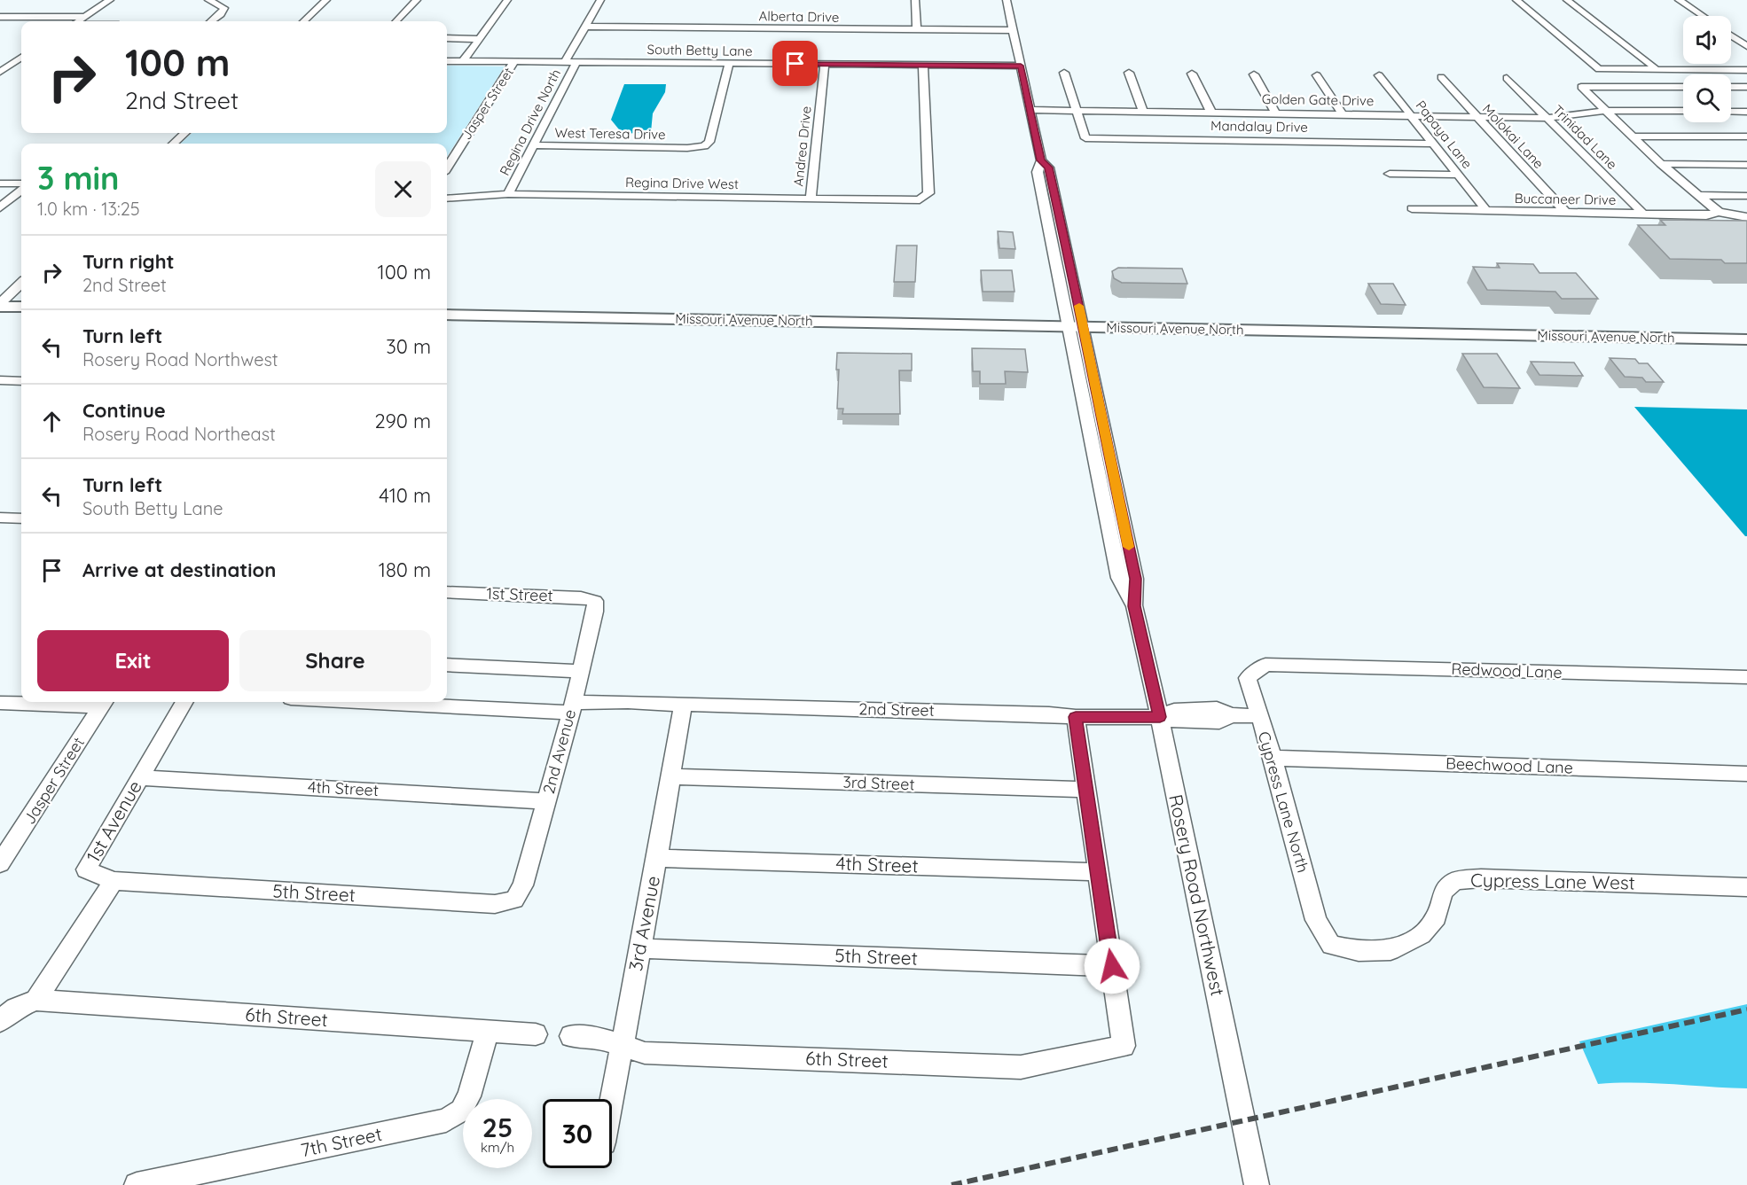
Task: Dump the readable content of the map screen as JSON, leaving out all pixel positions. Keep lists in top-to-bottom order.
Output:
{
  "streets": {
    "main road": ["Missouri Avenue North"],
    "street": [
      "Alberta Drive",
      "South Betty Lane",
      "Golden Gate Drive",
      "Jasper Street",
      "Regina Drive North",
      "Mandalay Drive",
      "West Teresa Drive",
      "Papaya Lane",
      "Molokai Lane",
      "Trinidad Lane",
      "Andrea Drive",
      "Regina Drive West",
      "Buccaneer Drive",
      "1st Street",
      "Redwood Lane",
      "2nd Street",
      "2nd Avenue",
      "Beechwood Lane",
      "3rd Street",
      "4th Street",
      "Cypress Lane North",
      "1st Avenue",
      "Cypress Lane West",
      "5th Street",
      "Rosery Road Northwest",
      "3rd Avenue",
      "6th Street",
      "7th Street"
    ]
  },
  "crossings": [
    ["South Betty Lane", "Jasper Street"],
    ["South Betty Lane", "Regina Drive North"],
    ["South Betty Lane", "West Teresa Drive"],
    ["South Betty Lane", "Andrea Drive"],
    ["South Betty Lane", "Regina Drive West"],
    ["Golden Gate Drive", "Mandalay Drive"],
    ["Golden Gate Drive", "Papaya Lane"],
    ["Golden Gate Drive", "Molokai Lane"],
    ["Golden Gate Drive", "Trinidad Lane"],
    ["Regina Drive North", "West Teresa Drive"],
    ["Regina Drive North", "Regina Drive West"],
    ["Mandalay Drive", "Papaya Lane"],
    ["Papaya Lane", "Buccaneer Drive"],
    ["Molokai Lane", "Buccaneer Drive"],
    ["Trinidad Lane", "Buccaneer Drive"],
    ["Andrea Drive", "Regina Drive West"],
    ["Missouri Avenue North", "Rosery Road Northwest"],
    ["1st Street", "2nd Avenue"],
    ["Redwood Lane", "Cypress Lane North"],
    ["2nd Street", "2nd Avenue"],
    ["2nd Street", "Cypress Lane North"],
    ["2nd Street", "Rosery Road Northwest"],
    ["2nd Street", "3rd Avenue"],
    ["2nd Avenue", "4th Street"],
    ["2nd Avenue", "5th Street"],
    ["Beechwood Lane", "Cypress Lane North"],
    ["3rd Street", "3rd Avenue"],
    ["4th Street", "1st Avenue"],
    ["4th Street", "3rd Avenue"],
    ["Cypress Lane North", "Cypress Lane West"],
    ["1st Avenue", "5th Street"],
    ["1st Avenue", "6th Street"],
    ["5th Street", "3rd Avenue"],
    ["5th Street", "6th Street"],
    ["3rd Avenue", "6th Street"],
    ["6th Street", "7th Street"]
  ],
  "page": {
    "turn": ["100 m", "2nd Street"],
    "heading": ["3 min", "1.0 km · 13:25"],
    "list": [
      {
        "name": "Turn right",
        "note": "2nd Street",
        "value": "100 m"
      },
      {
        "name": "Turn left",
        "note": "Rosery Road Northwest",
        "value": "30 m"
      },
      {
        "name": "Continue",
        "note": "Rosery Road Northeast",
        "value": "290 m"
      },
      {
        "name": "Turn left",
        "note": "South Betty Lane",
        "value": "410 m"
      },
      {
        "name": "Arrive at destination",
        "value": "180 m"
      }
    ],
    "buttons": ["Exit", "Share"],
    "speed": "25 km/h",
    "limit": "30"
  }
}
